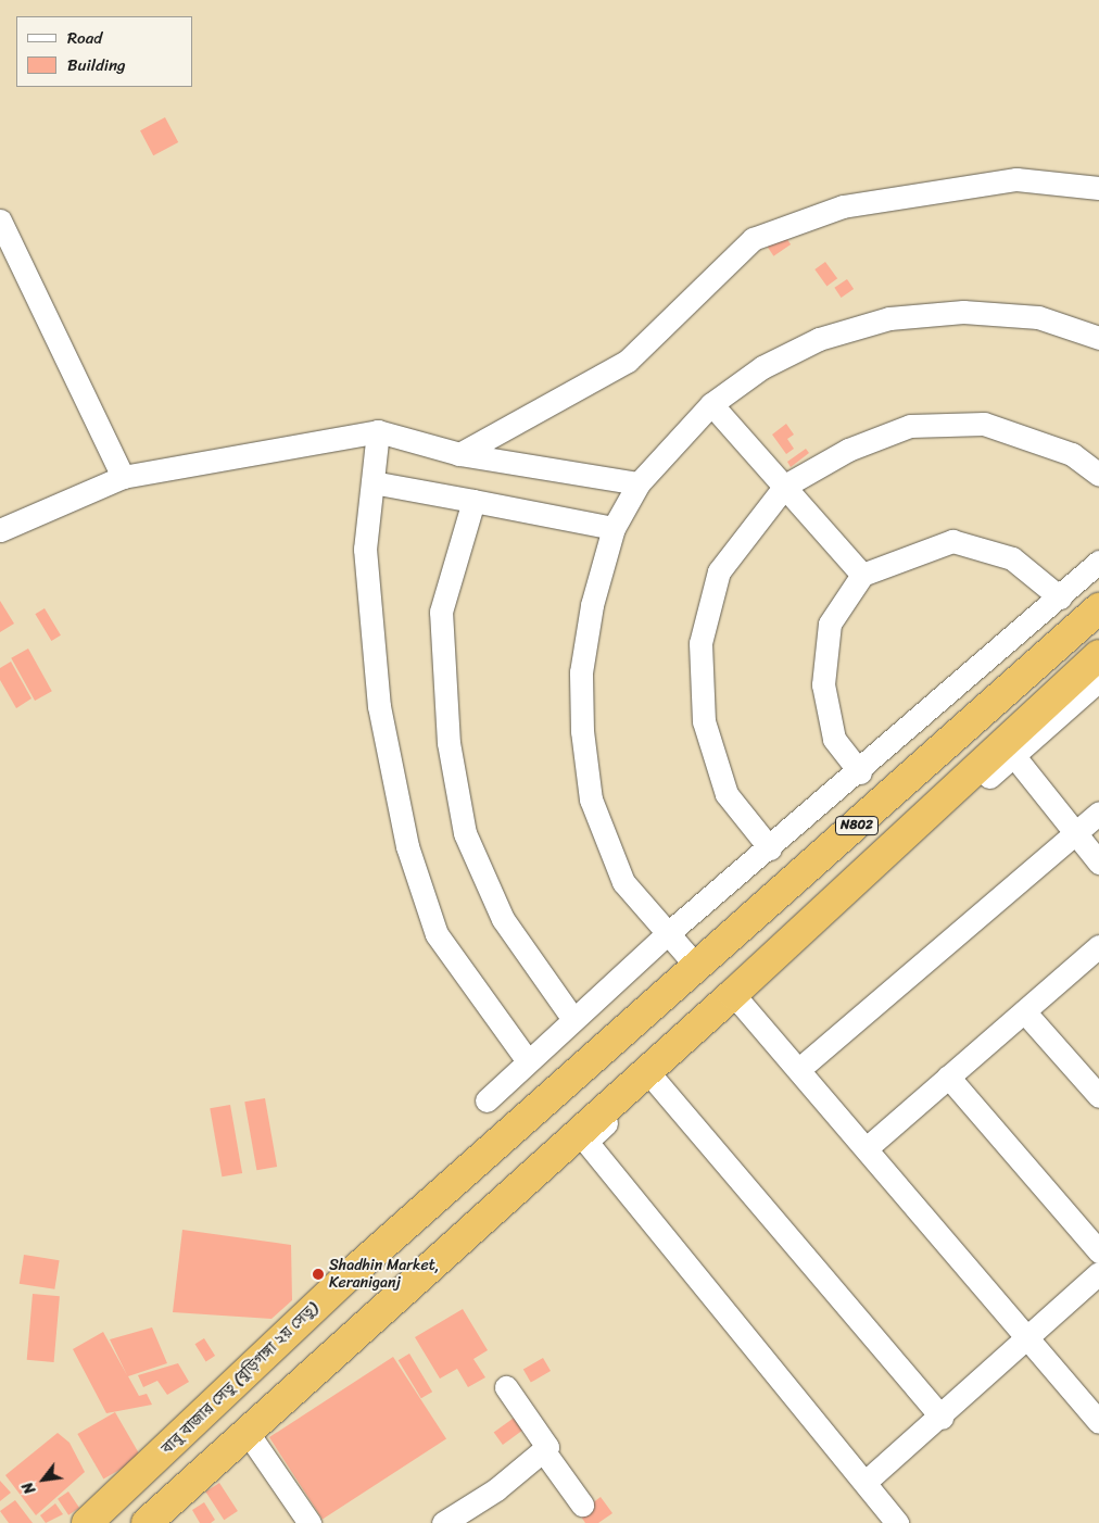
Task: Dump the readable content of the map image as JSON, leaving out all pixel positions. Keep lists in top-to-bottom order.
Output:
{
  "streets": {
    "highway": ["N802", "বাবু বাজার সেতু (বুড়িগঙ্গা ২য় সেতু)"]
  },
  "crossings": [
    ["N802", "বাবু বাজার সেতু (বুড়িগঙ্গা ২য় সেতু)"]
  ],
  "places": ["Shadhin Market, Keraniganj"],
  "legend": ["Road", "Building"],
  "north": "bottom left"
}
